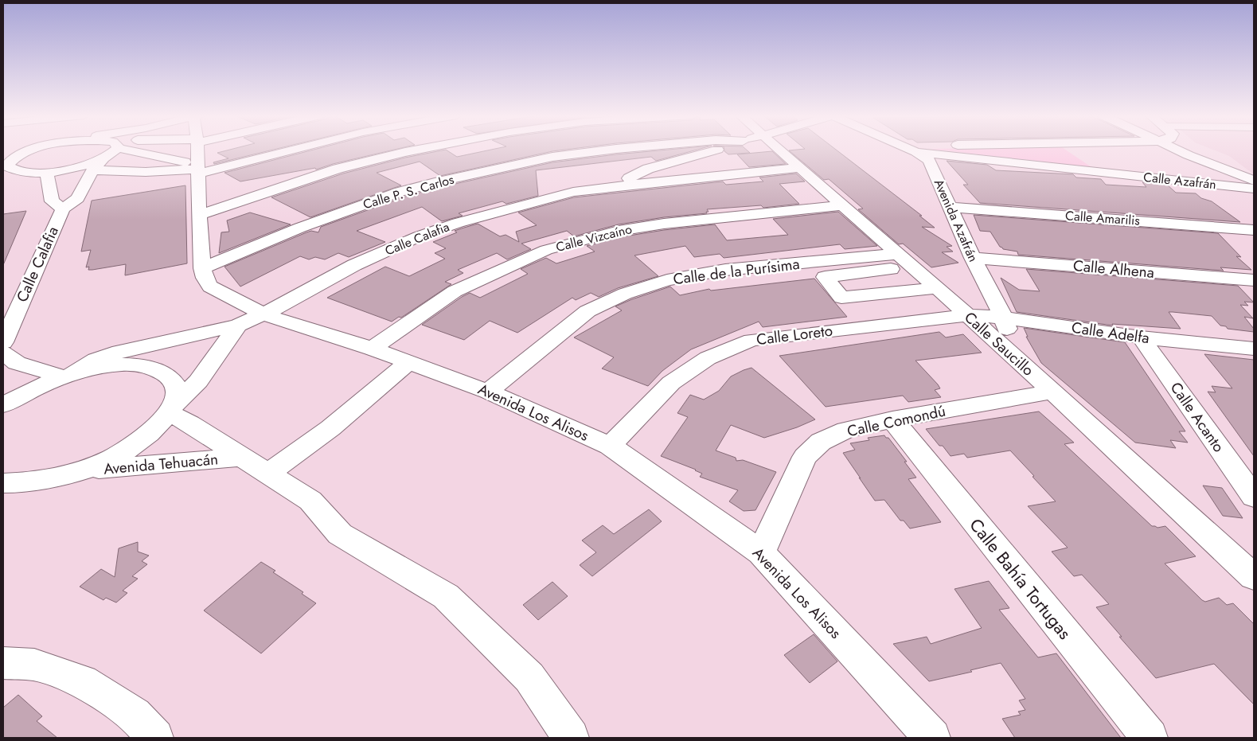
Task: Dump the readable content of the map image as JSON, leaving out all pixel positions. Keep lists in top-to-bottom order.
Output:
{
  "streets": {
    "street": [
      "Calle Azafrán",
      "Calle P. S. Carlos",
      "Calle Amarilis",
      "Avenida Azafrán",
      "Calle Vizcaíno",
      "Calle Calafia",
      "Calle Alhena",
      "Calle de la Purísima",
      "Calle Adelfa",
      "Calle Loreto",
      "Calle Saucillo",
      "Avenida Los Alisos",
      "Calle Acanto",
      "Calle Comondú",
      "Avenida Tehuacán",
      "Calle Bahía Tortugas"
    ]
  },
  "crossings": [
    ["Calle Azafrán", "Avenida Azafrán"],
    ["Calle P. S. Carlos", "Avenida Los Alisos"],
    ["Calle Amarilis", "Avenida Azafrán"],
    ["Avenida Azafrán", "Calle Alhena"],
    ["Avenida Azafrán", "Calle Adelfa"],
    ["Avenida Azafrán", "Calle Saucillo"],
    ["Calle Vizcaíno", "Calle Saucillo"],
    ["Calle Vizcaíno", "Avenida Los Alisos"],
    ["Calle Calafia", "Calle Saucillo"],
    ["Calle Calafia", "Avenida Los Alisos"],
    ["Calle Calafia", "Avenida Tehuacán"],
    ["Calle de la Purísima", "Calle Saucillo"],
    ["Calle de la Purísima", "Avenida Los Alisos"],
    ["Calle Adelfa", "Calle Loreto"],
    ["Calle Adelfa", "Calle Saucillo"],
    ["Calle Adelfa", "Calle Acanto"],
    ["Calle Loreto", "Calle Saucillo"],
    ["Calle Loreto", "Avenida Los Alisos"],
    ["Calle Saucillo", "Calle Comondú"],
    ["Avenida Los Alisos", "Calle Comondú"],
    ["Calle Comondú", "Calle Bahía Tortugas"]
  ]
}
